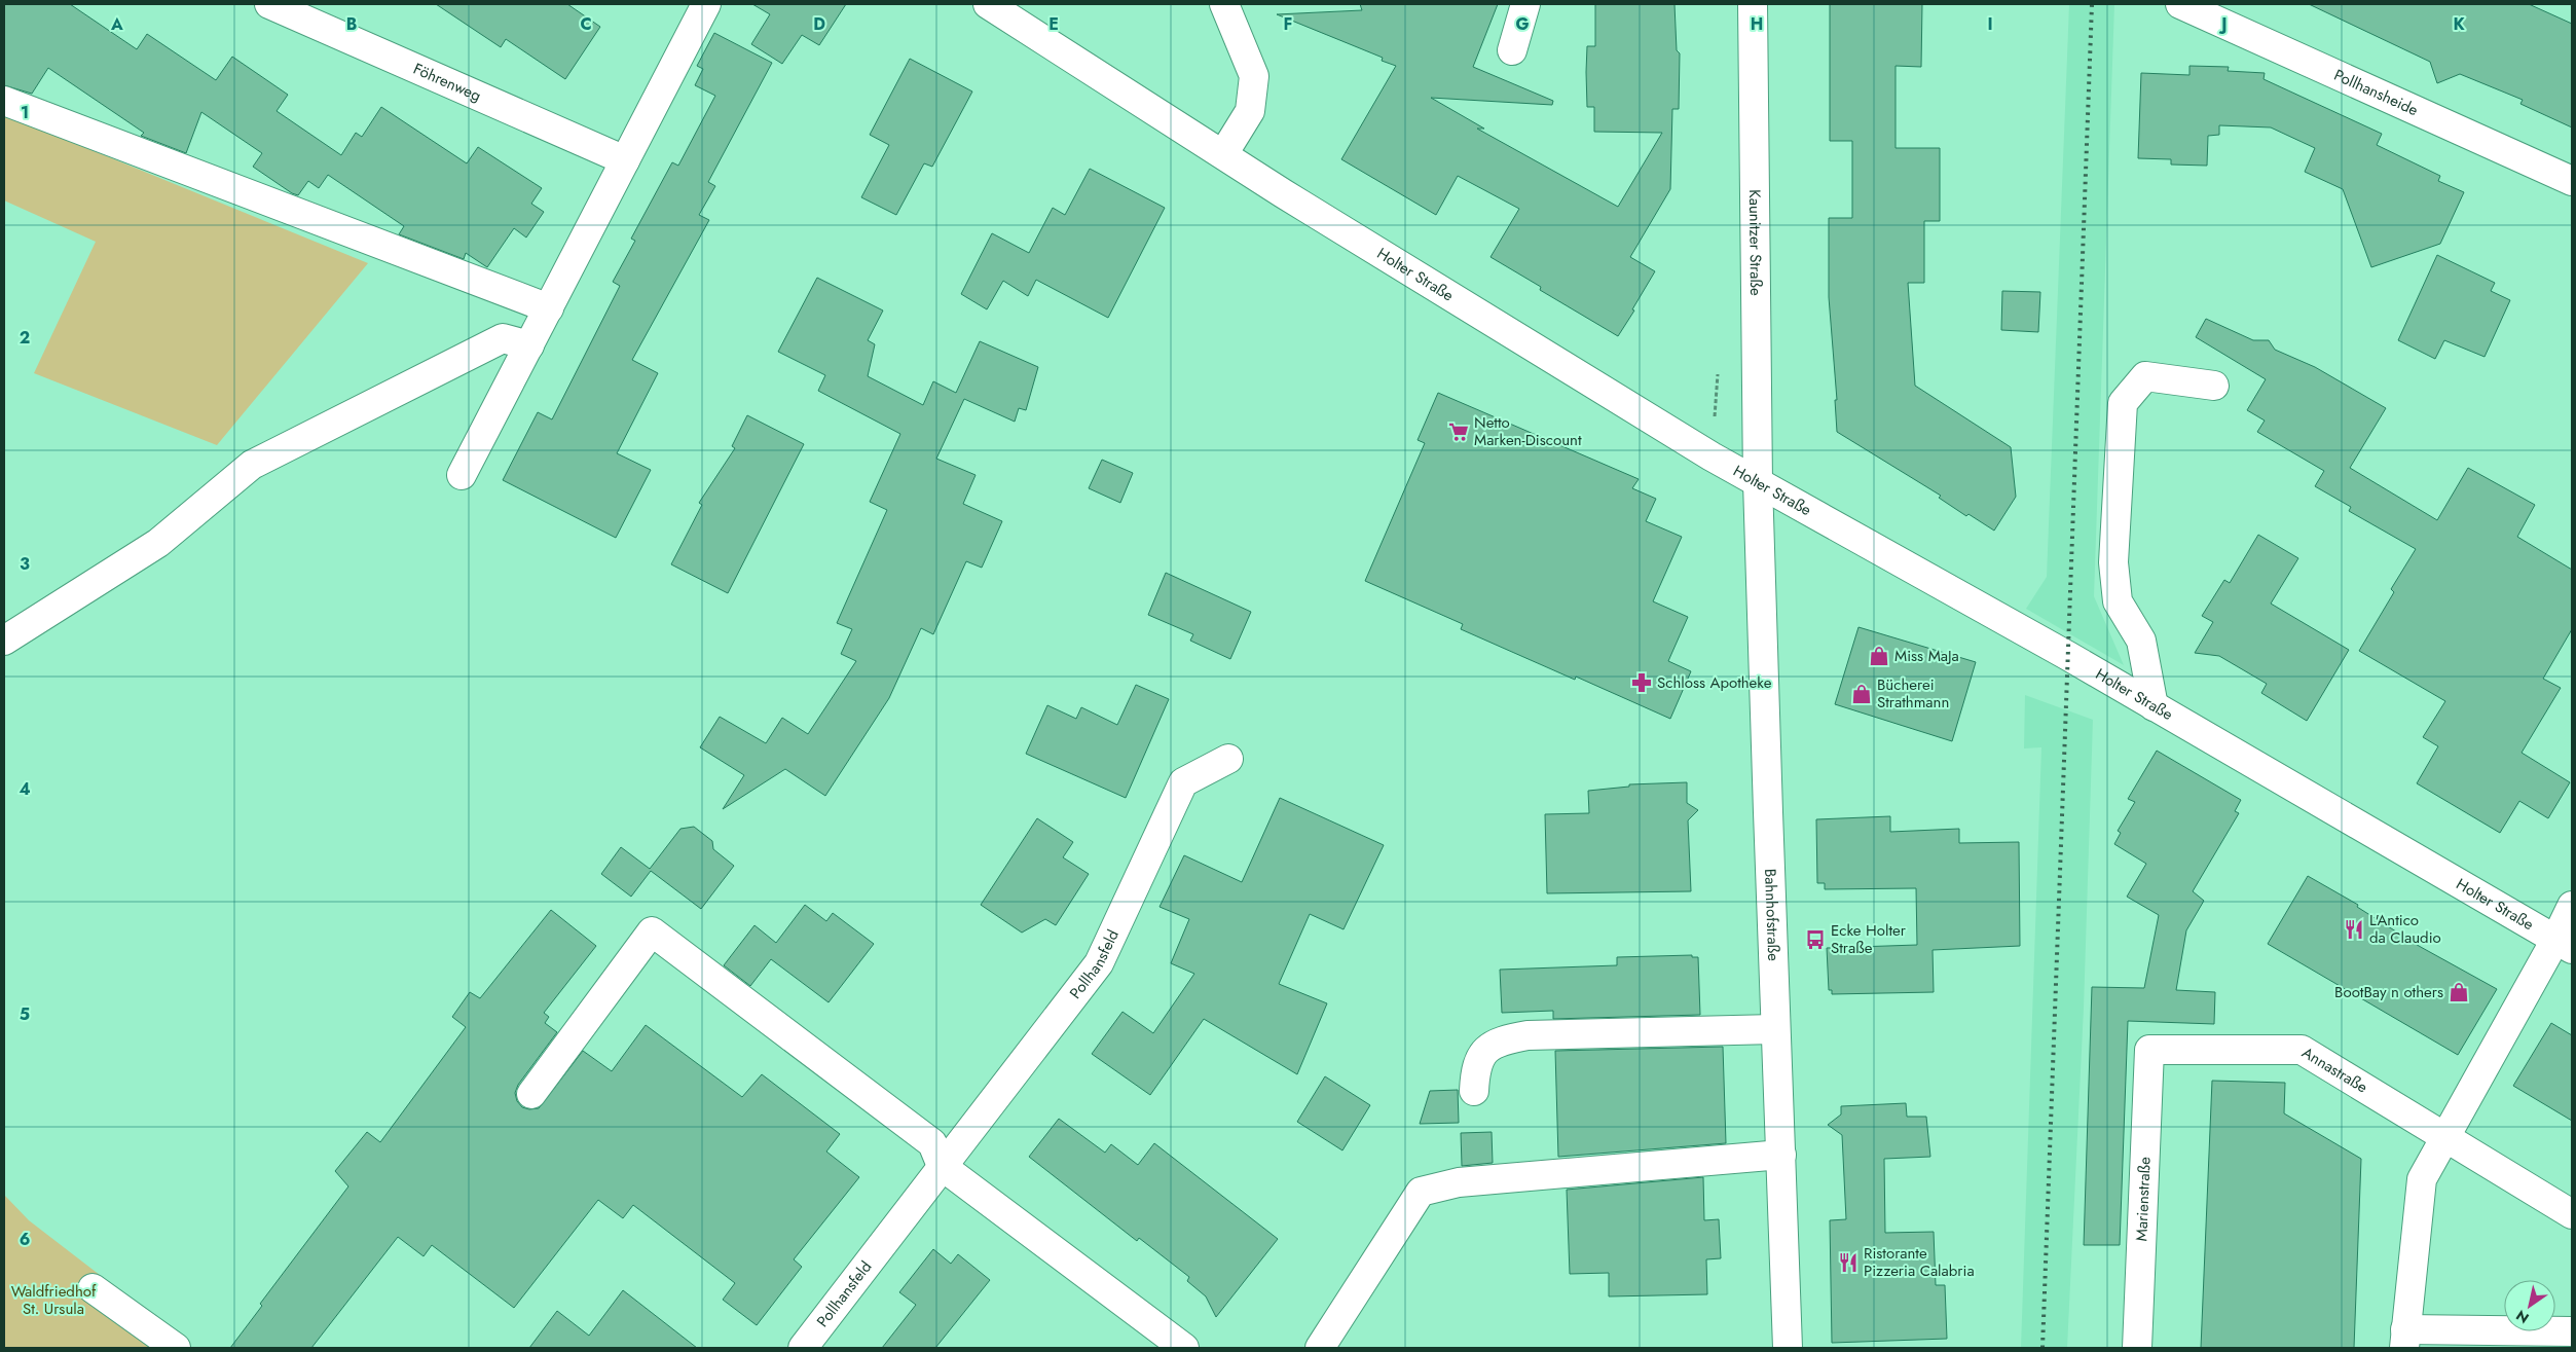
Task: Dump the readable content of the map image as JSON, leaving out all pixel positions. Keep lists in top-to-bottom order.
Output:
{
  "streets": {
    "street": [
      "Föhrenweg",
      "Pollhansheide",
      "Kaunitzer Straße",
      "Holter Straße",
      "Bahnhofstraße",
      "Pollhansfeld",
      "Annastraße",
      "Marienstraße"
    ]
  },
  "crossings": [
    ["Kaunitzer Straße", "Holter Straße"],
    ["Kaunitzer Straße", "Bahnhofstraße"],
    ["Holter Straße", "Bahnhofstraße"],
    ["Annastraße", "Marienstraße"]
  ],
  "parks": ["Waldfriedhof St. Ursula"],
  "places": {
    "supermarket": ["Netto Marken-Discount"],
    "shop": ["Miss MaJa", "Bücherei Strathmann", "BootBay n others"],
    "pharmacy": ["Schloss Apotheke"],
    "restaurant": ["L'Antico da Claudio", "Ristorante Pizzeria Calabria"],
    "bus stop": ["Ecke Holter Straße"]
  },
  "north": "bottom left",
  "grid": {
    "columns": [
      "A",
      "B",
      "C",
      "D",
      "E",
      "F",
      "G",
      "H",
      "I",
      "J",
      "K"
    ],
    "rows": [
      "1",
      "2",
      "3",
      "4",
      "5",
      "6"
    ]
  }
}
